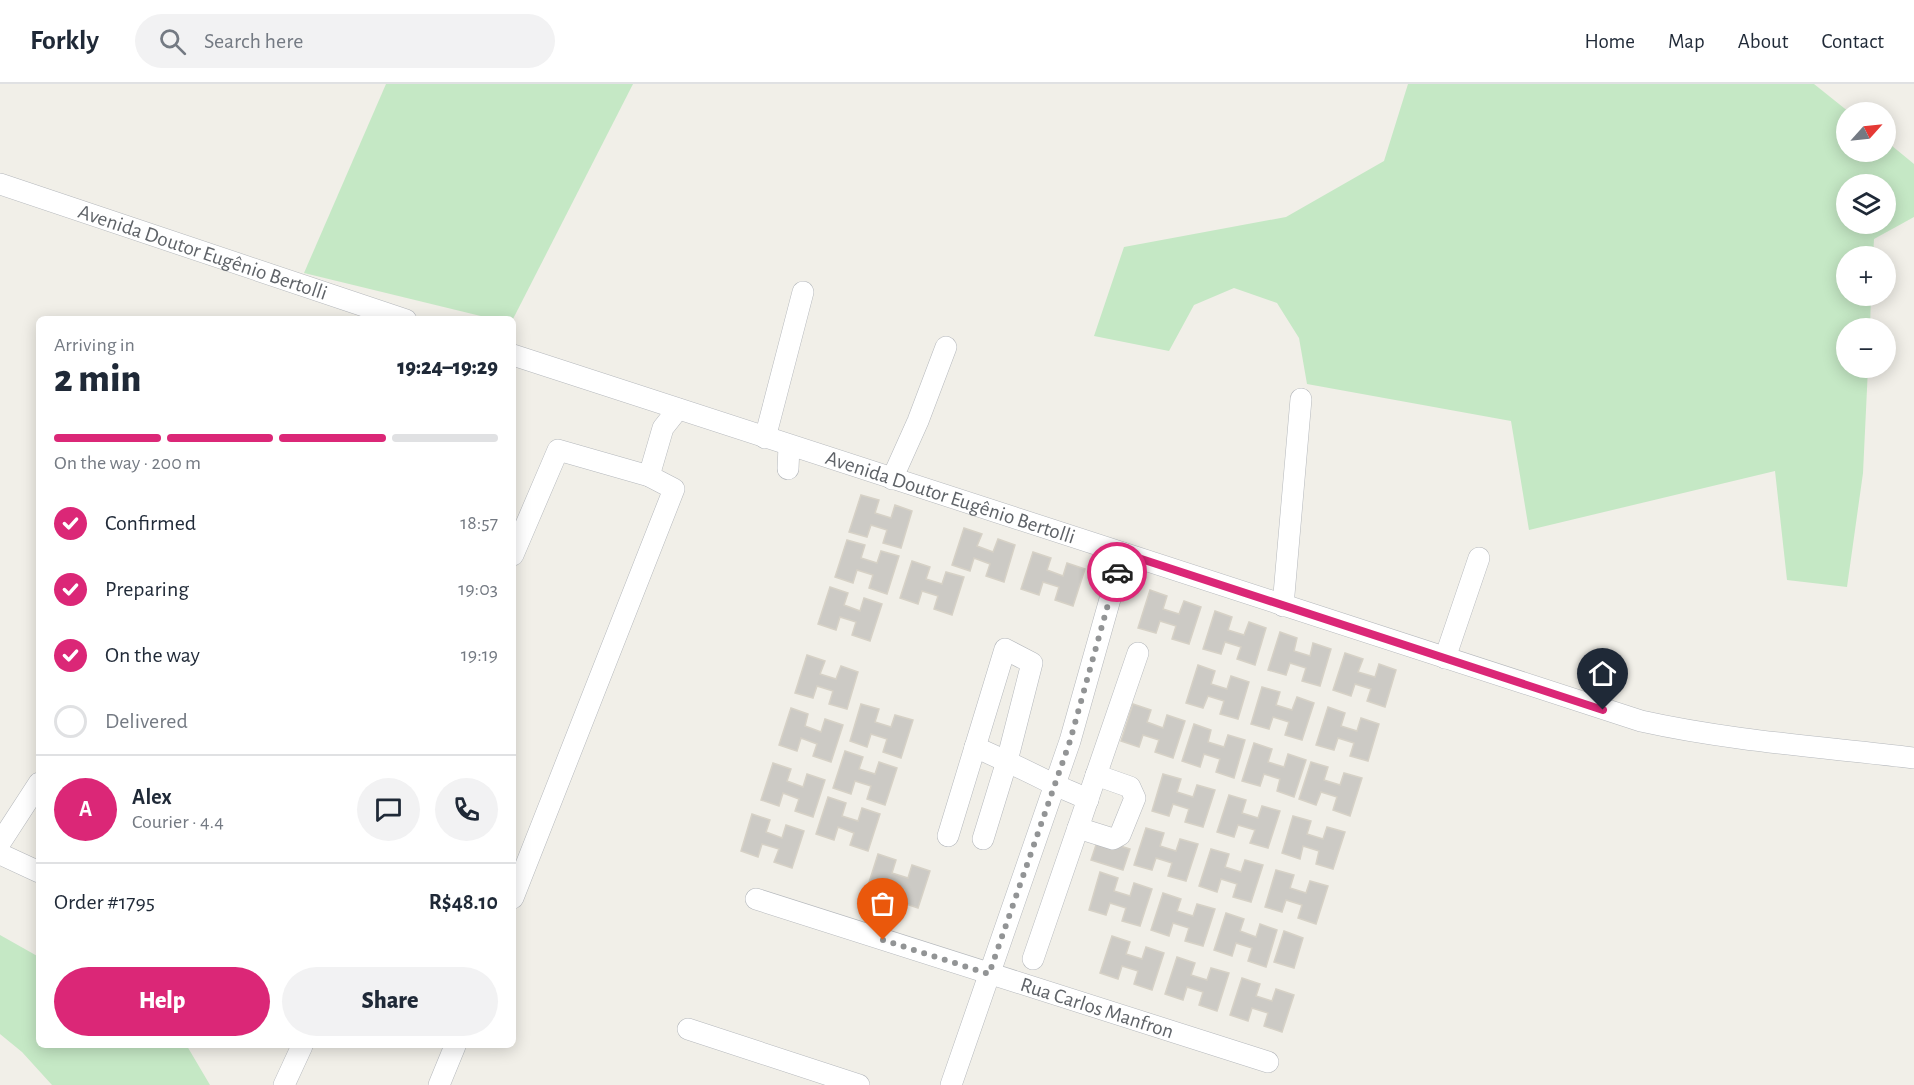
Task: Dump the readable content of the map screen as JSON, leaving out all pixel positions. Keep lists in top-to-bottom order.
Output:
{
  "streets": {
    "street": ["Avenida Doutor Eugênio Bertolli", "Rua Carlos Manfron"]
  },
  "north": "top right",
  "page": {
    "header": "Forkly",
    "search": "Search here",
    "nav": [
      "Home",
      "Map",
      "About",
      "Contact"
    ],
    "map_buttons": ["+", "−"],
    "heading": ["2 min", "Arriving in", "19:24–19:29"],
    "panel": [
      "Alex",
      "Courier · 4.4",
      "Order #1795",
      "R$48.10"
    ],
    "bar": "On the way · 200 m",
    "list": [
      ["Confirmed", "18:57"],
      ["Preparing", "19:03"],
      ["On the way", "19:19"],
      "Delivered"
    ],
    "round": "A",
    "buttons": ["Help", "Share"]
  }
}
